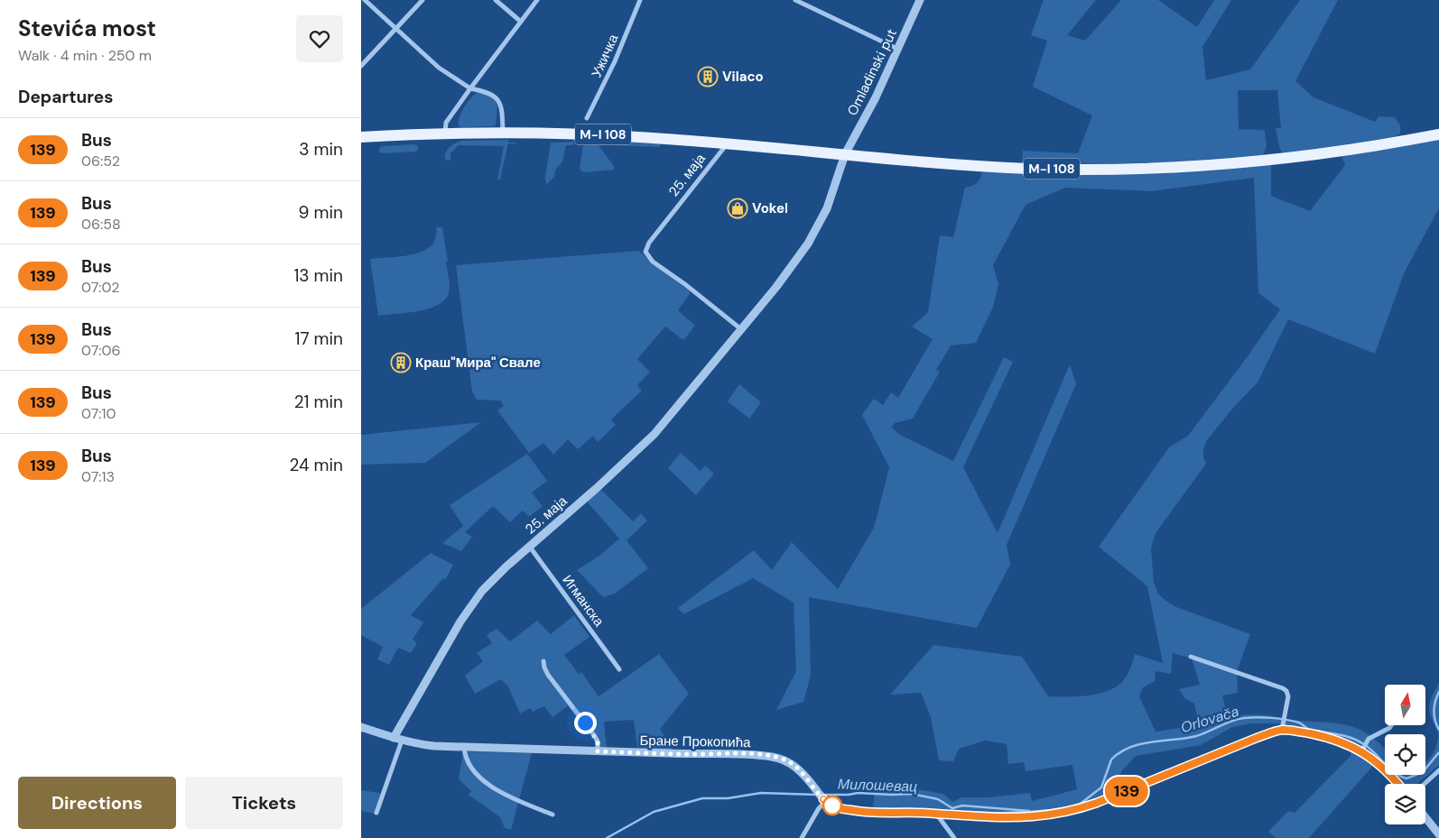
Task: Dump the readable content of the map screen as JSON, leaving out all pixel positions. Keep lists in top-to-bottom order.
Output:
{
  "streets": {
    "main road": ["M-I 108"],
    "street": [
      "Ужичка",
      "Omladinski put",
      "25. маја",
      "Игманска",
      "Бране Прокопића"
    ]
  },
  "crossings": [
    ["Omladinski put", "M-I 108"],
    ["Omladinski put", "25. маја"],
    ["M-I 108", "25. маја"],
    ["25. маја", "Игманска"],
    ["25. маја", "Бране Прокопића"]
  ],
  "water": ["Orlovača", "Милошевац"],
  "places": {
    "building": ["Vilaco", "Краш\"Мира\" Свале"],
    "shop": ["Vokel"]
  },
  "lines": ["bus line 139"],
  "north": "top",
  "page": {
    "heading": [
      ["Stevića most", "Walk · 4 min · 250 m"],
      "Departures"
    ],
    "on_map": "139",
    "list": [
      {
        "mark": "139",
        "name": "Bus",
        "note": "06:52",
        "value": "3 min"
      },
      {
        "mark": "139",
        "name": "Bus",
        "note": "06:58",
        "value": "9 min"
      },
      {
        "mark": "139",
        "name": "Bus",
        "note": "07:02",
        "value": "13 min"
      },
      {
        "mark": "139",
        "name": "Bus",
        "note": "07:06",
        "value": "17 min"
      },
      {
        "mark": "139",
        "name": "Bus",
        "note": "07:10",
        "value": "21 min"
      },
      {
        "mark": "139",
        "name": "Bus",
        "note": "07:13",
        "value": "24 min"
      }
    ],
    "buttons": ["Directions", "Tickets"]
  }
}
